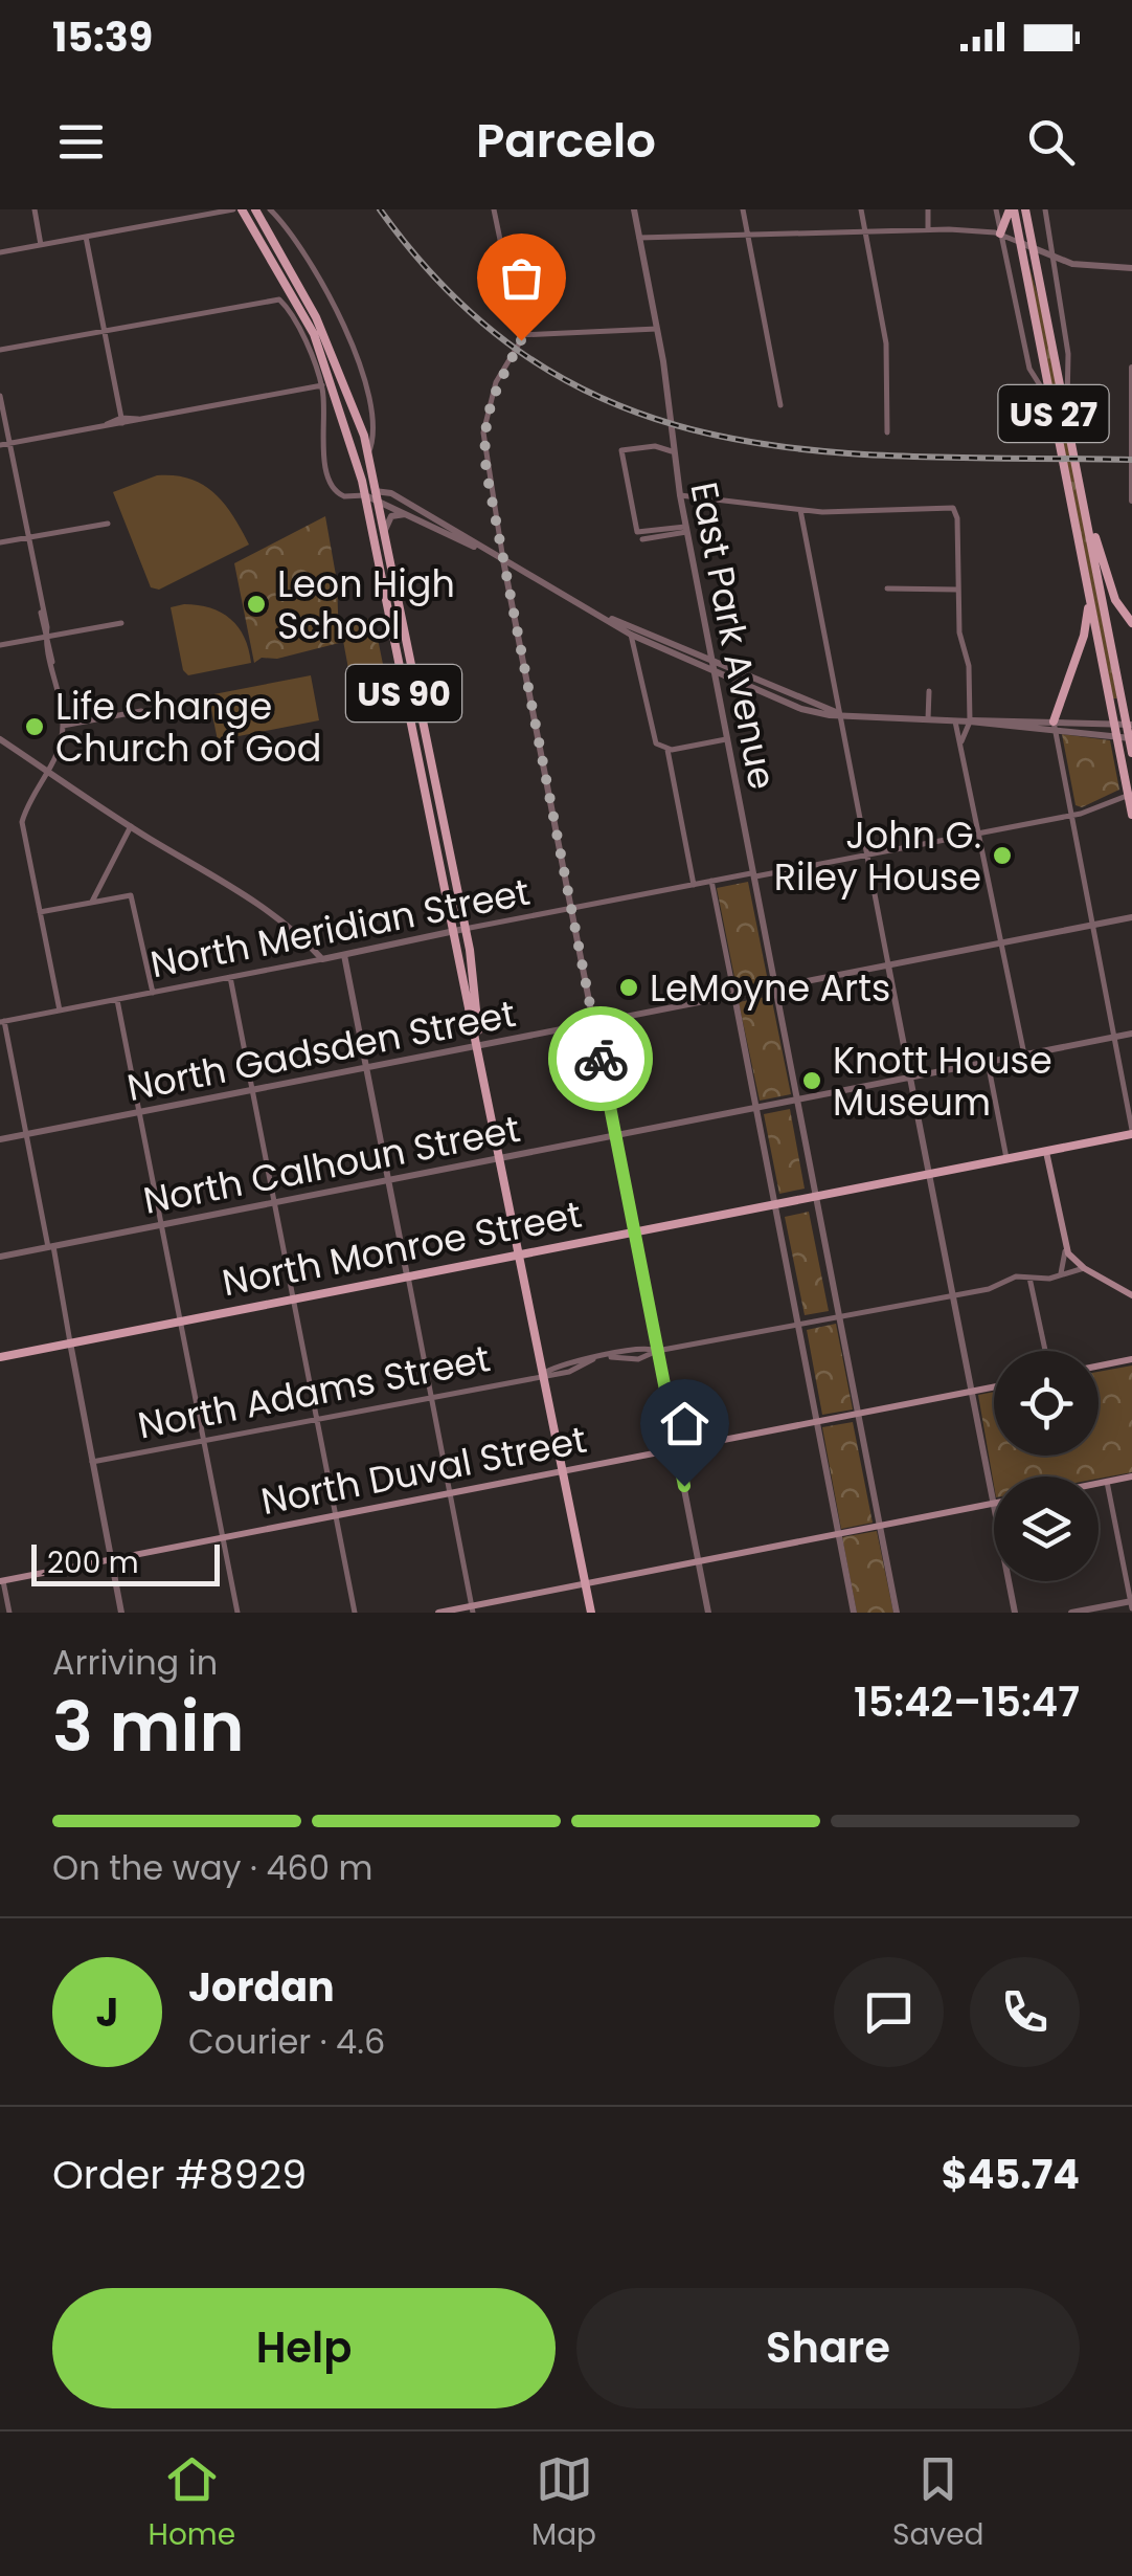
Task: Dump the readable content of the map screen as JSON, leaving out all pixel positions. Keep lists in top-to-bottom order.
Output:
{
  "streets": {
    "main road": [
      "US 27",
      "US 90",
      "North Monroe Street",
      "North Duval Street"
    ],
    "street": [
      "East Park Avenue",
      "North Meridian Street",
      "North Gadsden Street",
      "North Calhoun Street",
      "North Adams Street"
    ]
  },
  "crossings": [
    ["East Park Avenue", "North Meridian Street"],
    ["East Park Avenue", "North Gadsden Street"],
    ["East Park Avenue", "North Calhoun Street"],
    ["East Park Avenue", "North Monroe Street"],
    ["East Park Avenue", "North Adams Street"],
    ["East Park Avenue", "North Duval Street"],
    ["US 90", "North Meridian Street"],
    ["US 90", "North Gadsden Street"],
    ["US 90", "North Calhoun Street"],
    ["US 90", "North Monroe Street"],
    ["US 90", "North Adams Street"],
    ["US 90", "North Duval Street"]
  ],
  "places": [
    "Leon High School",
    "Life Change Church of God",
    "John G. Riley House",
    "LeMoyne Arts",
    "Knott House Museum"
  ],
  "scale_bar": "200 m",
  "page": {
    "status": "15:39",
    "header": "Parcelo",
    "scale": "200 m",
    "heading": ["3 min", "Arriving in", "15:42–15:47"],
    "panel": [
      "Jordan",
      "Courier · 4.6",
      "Order #8929",
      "$45.74"
    ],
    "bar": "On the way · 460 m",
    "round": "J",
    "buttons": ["Help", "Share"],
    "tabs": ["Home", "Map", "Saved"]
  }
}
